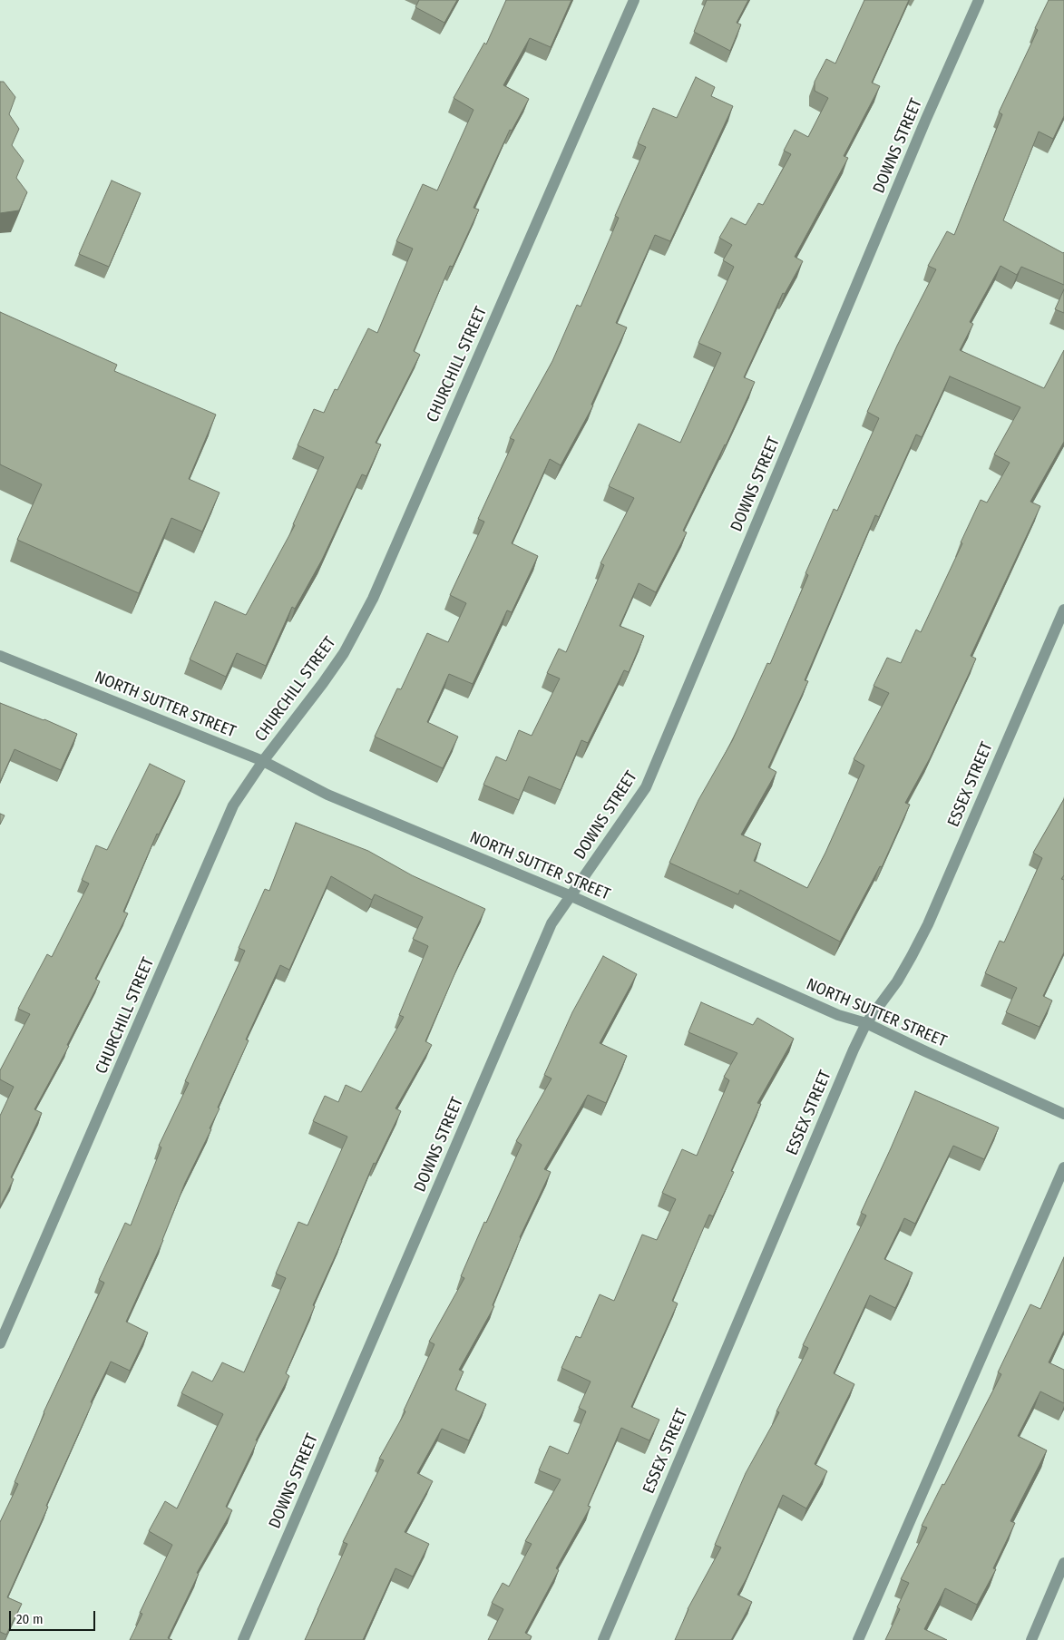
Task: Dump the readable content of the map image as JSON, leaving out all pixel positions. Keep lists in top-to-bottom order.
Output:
{
  "streets": {
    "street": [
      "DOWNS STREET",
      "CHURCHILL STREET",
      "NORTH SUTTER STREET",
      "ESSEX STREET"
    ]
  },
  "crossings": [
    ["DOWNS STREET", "NORTH SUTTER STREET"],
    ["CHURCHILL STREET", "NORTH SUTTER STREET"],
    ["NORTH SUTTER STREET", "ESSEX STREET"]
  ],
  "scale_bar": "20 m"
}
